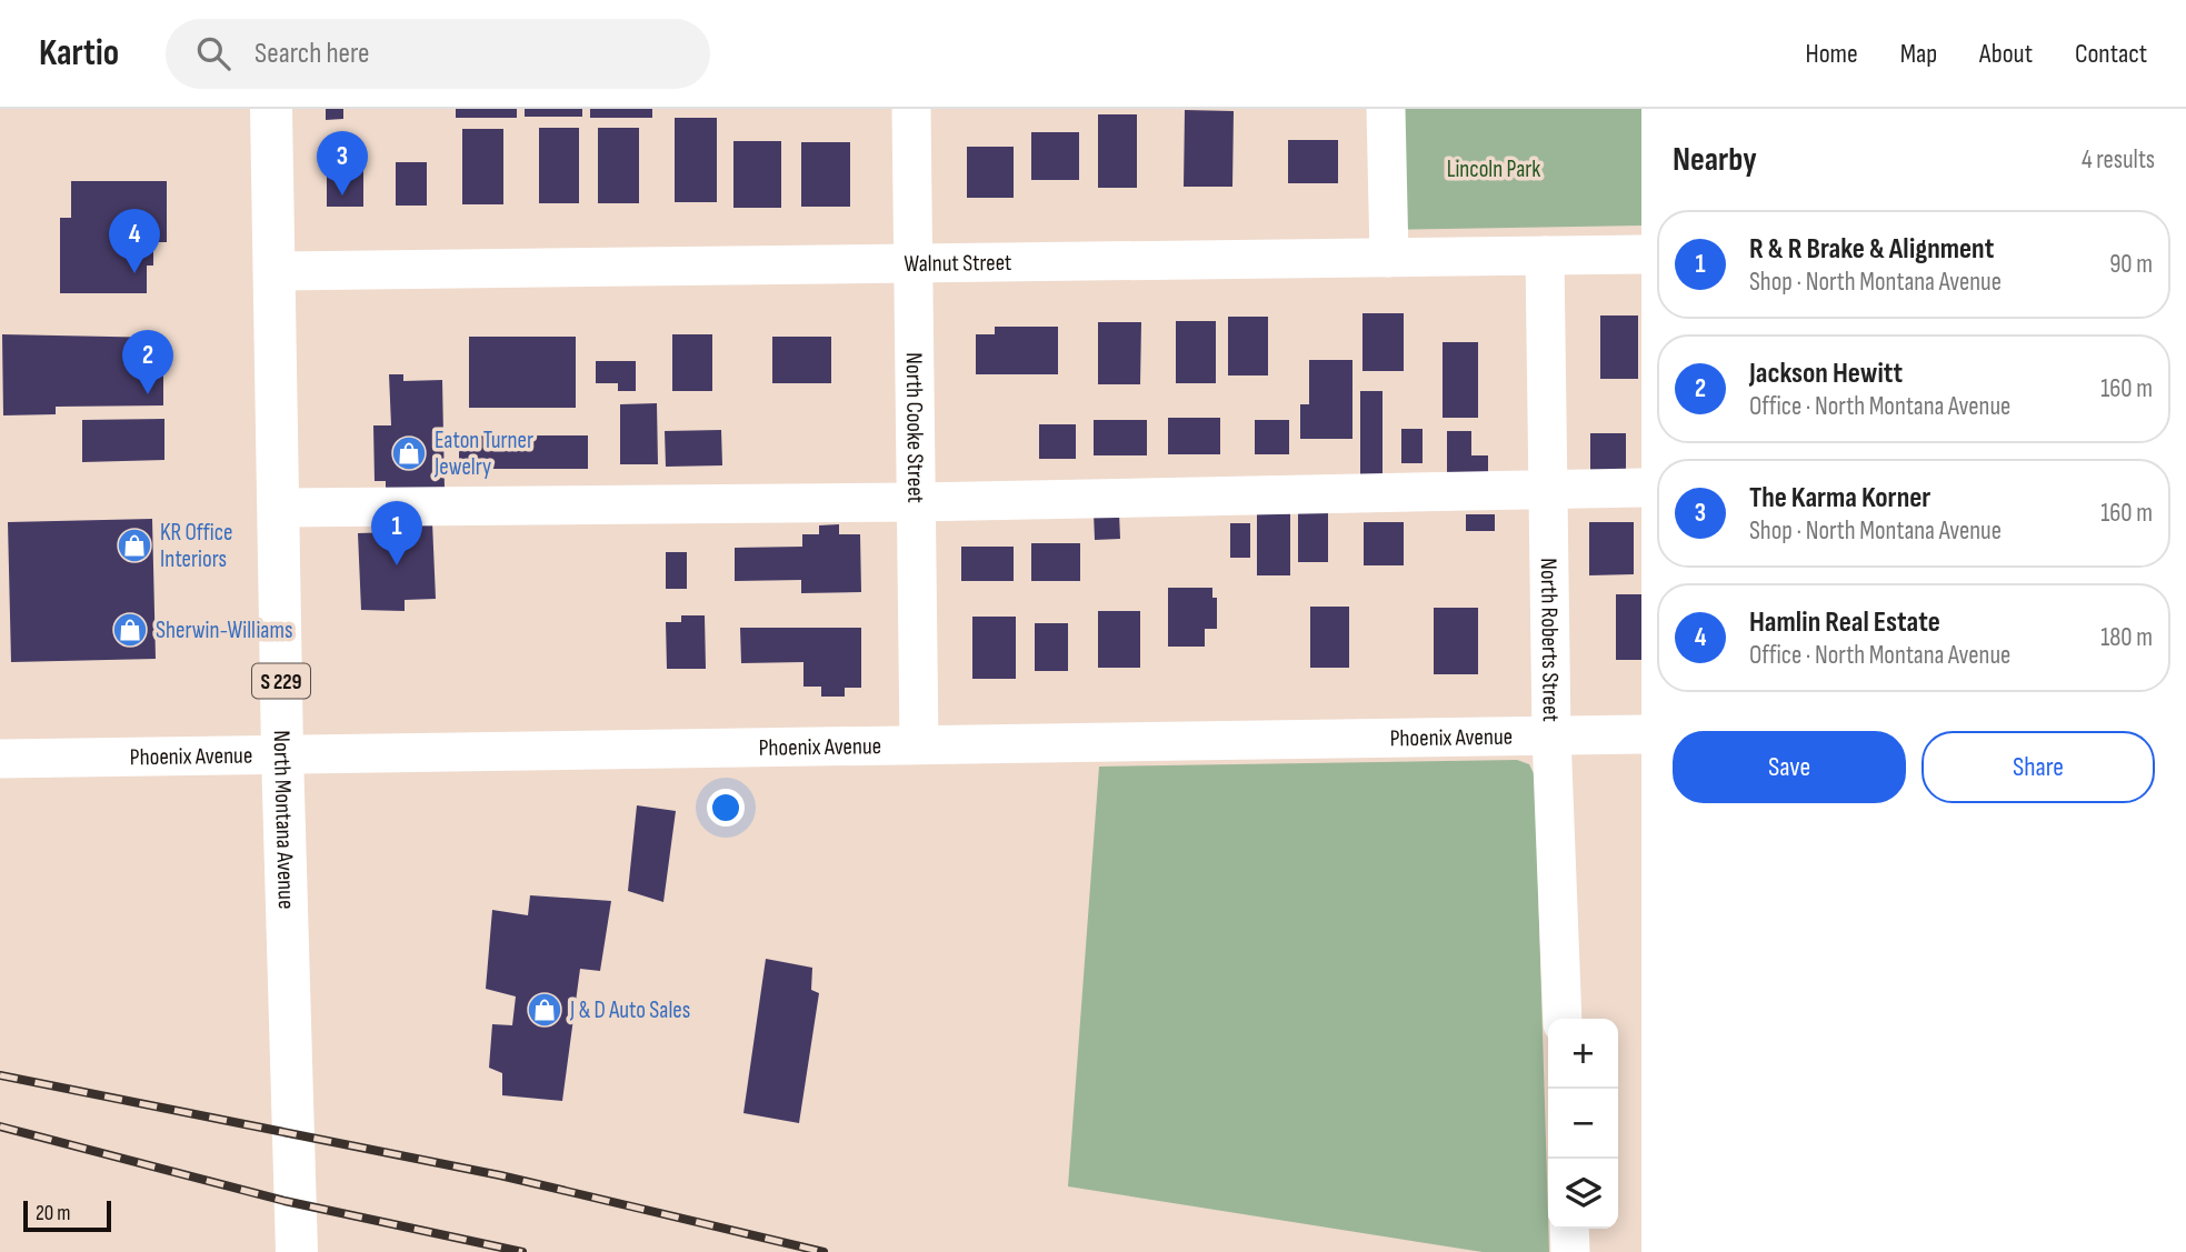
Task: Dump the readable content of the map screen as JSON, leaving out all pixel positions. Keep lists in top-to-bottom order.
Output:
{
  "streets": {
    "main road": ["S 229", "North Montana Avenue"],
    "street": [
      "Walnut Street",
      "North Cooke Street",
      "North Roberts Street",
      "Phoenix Avenue"
    ]
  },
  "crossings": [
    ["Walnut Street", "North Cooke Street"],
    ["Walnut Street", "North Roberts Street"],
    ["Walnut Street", "North Montana Avenue"],
    ["North Cooke Street", "Phoenix Avenue"],
    ["North Roberts Street", "Phoenix Avenue"],
    ["Phoenix Avenue", "North Montana Avenue"]
  ],
  "parks": ["Lincoln Park"],
  "places": {
    "shop": [
      "Eaton Turner Jewelry",
      "KR Office Interiors",
      "Sherwin-Williams",
      "J & D Auto Sales"
    ]
  },
  "scale_bar": "20 m",
  "page": {
    "header": "Kartio",
    "search": "Search here",
    "nav": [
      "Home",
      "Map",
      "About",
      "Contact"
    ],
    "heading": ["Nearby", "4 results"],
    "pins": [
      "3",
      "4",
      "2",
      "1"
    ],
    "list": [
      {
        "mark": "1",
        "name": "R & R Brake & Alignment",
        "note": "Shop · North Montana Avenue",
        "value": "90 m"
      },
      {
        "mark": "2",
        "name": "Jackson Hewitt",
        "note": "Office · North Montana Avenue",
        "value": "160 m"
      },
      {
        "mark": "3",
        "name": "The Karma Korner",
        "note": "Shop · North Montana Avenue",
        "value": "160 m"
      },
      {
        "mark": "4",
        "name": "Hamlin Real Estate",
        "note": "Office · North Montana Avenue",
        "value": "180 m"
      }
    ],
    "buttons": ["Save", "Share"],
    "map_buttons": ["+", "−"],
    "scale": "20 m"
  }
}
